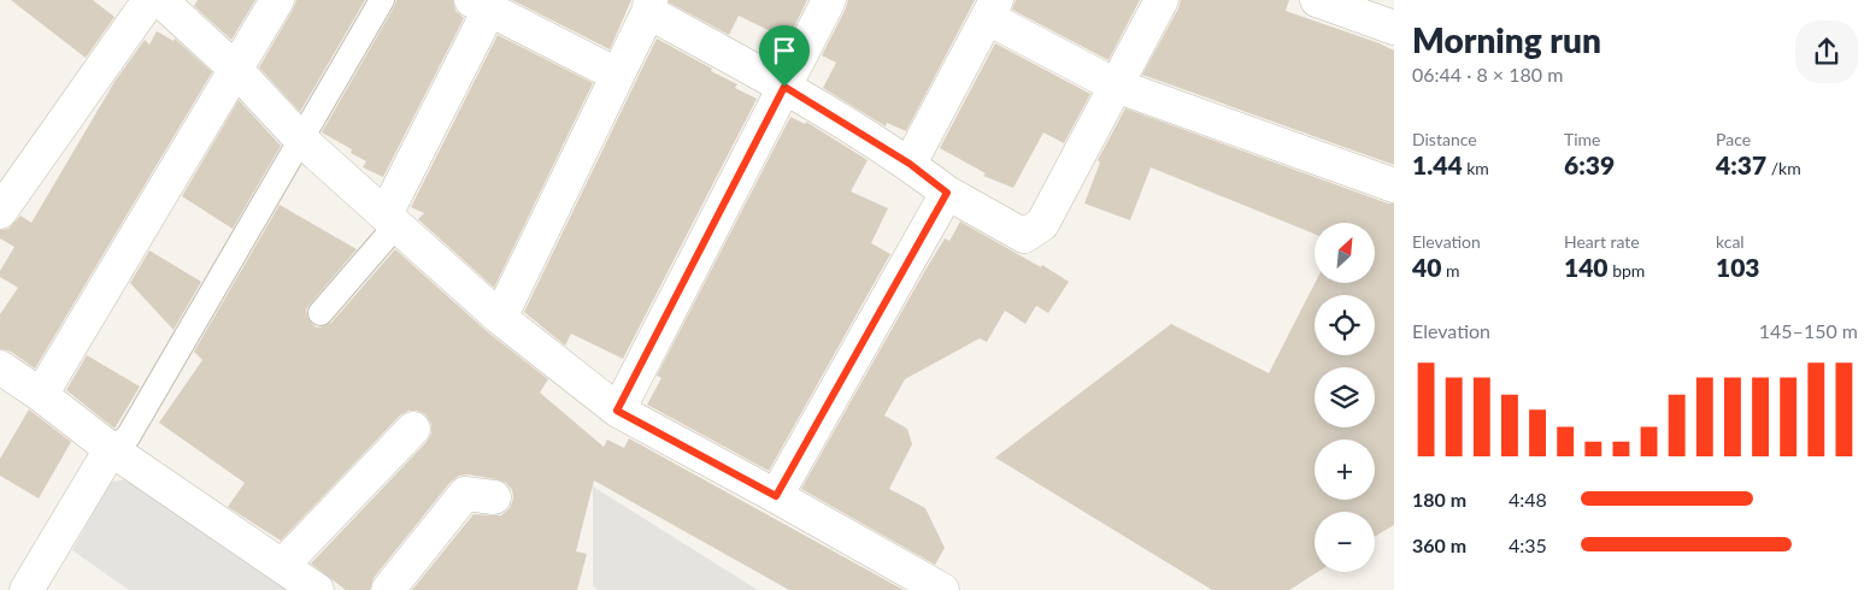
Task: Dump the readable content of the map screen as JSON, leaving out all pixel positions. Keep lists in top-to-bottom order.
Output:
{
  "north": "top right",
  "page": {
    "heading": ["Morning run", "06:44 · 8 × 180 m"],
    "stats": [
      ["Distance", "1.44 km"],
      ["Time", "6:39"],
      ["Pace", "4:37 /km"],
      ["Elevation", "40 m"],
      ["Heart rate", "140 bpm"],
      ["kcal", "103"]
    ],
    "map_buttons": ["+", "−"],
    "chart": ["Elevation", "145–150 m"],
    "list": [
      {
        "name": "180 m",
        "note": "4:48"
      },
      {
        "name": "360 m",
        "note": "4:35"
      }
    ]
  }
}
